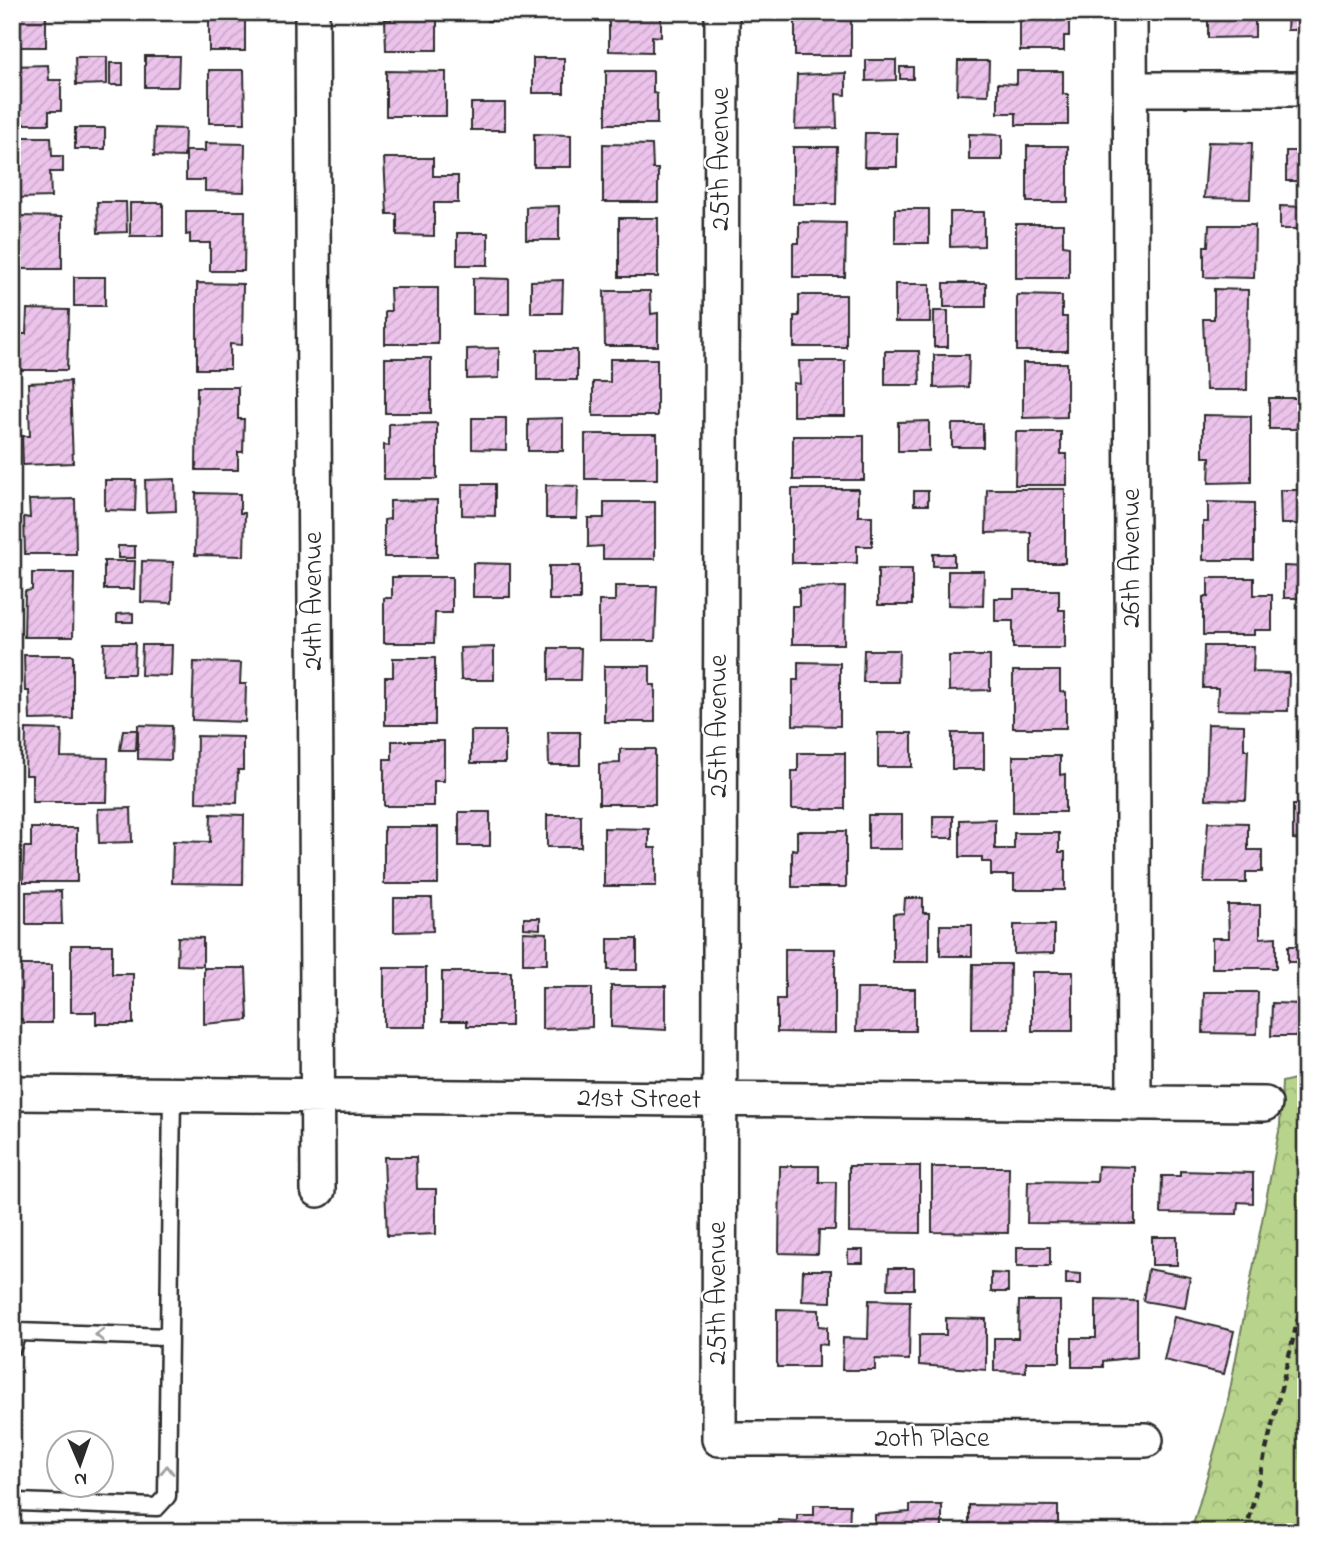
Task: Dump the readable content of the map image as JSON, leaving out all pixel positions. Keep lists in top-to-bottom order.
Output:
{
  "streets": {
    "street": [
      "25th Avenue",
      "26th Avenue",
      "24th Avenue",
      "21st Street",
      "20th Place"
    ]
  },
  "crossings": [
    ["25th Avenue", "21st Street"],
    ["25th Avenue", "20th Place"],
    ["26th Avenue", "21st Street"],
    ["24th Avenue", "21st Street"]
  ],
  "north": "bottom"
}
